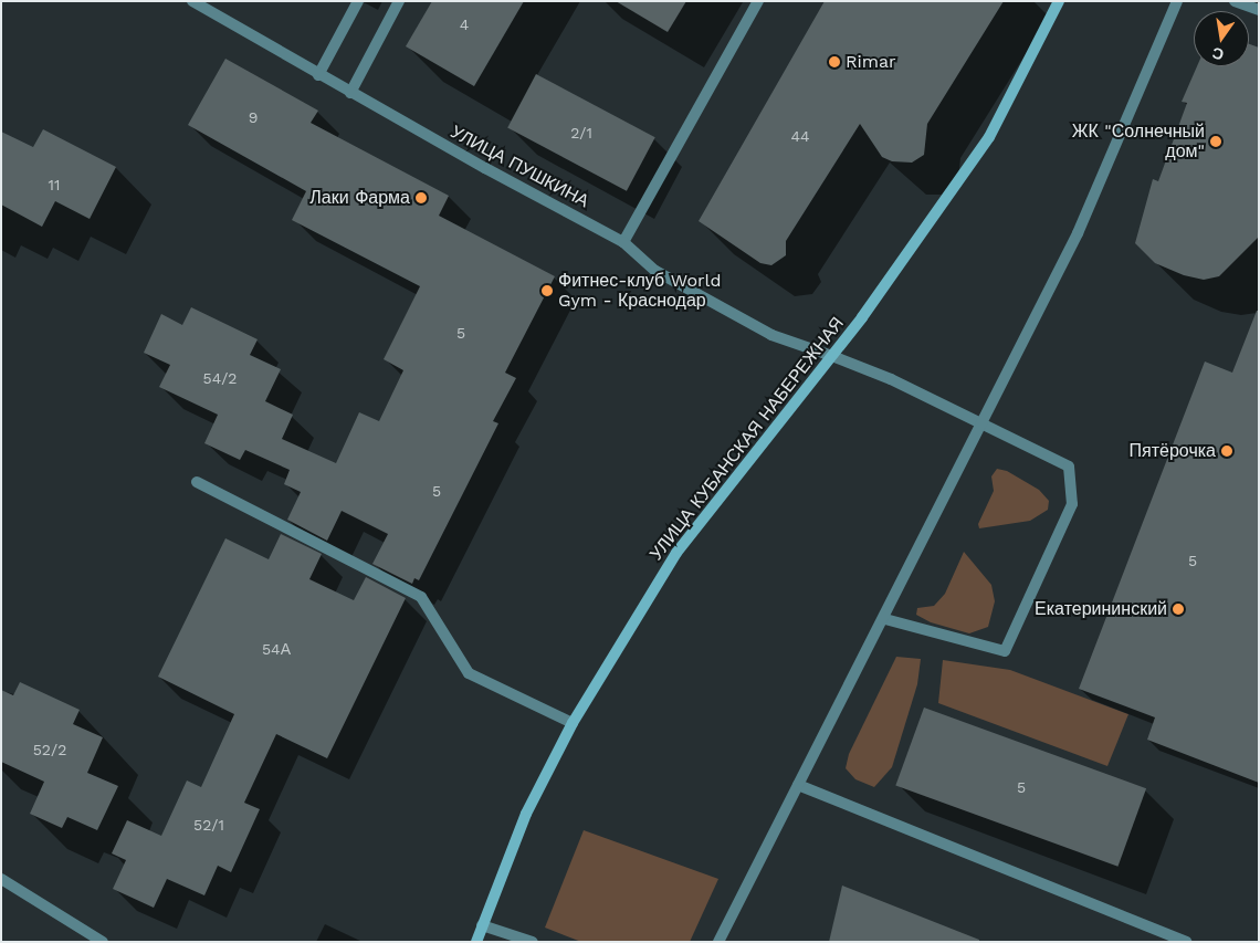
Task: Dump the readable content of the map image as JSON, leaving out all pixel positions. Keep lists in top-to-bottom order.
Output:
{
  "streets": {
    "main road": ["УЛИЦА КУБАНСКАЯ НАБЕРЕЖНАЯ"],
    "street": ["УЛИЦА ПУШКИНА"]
  },
  "crossings": [
    ["УЛИЦА ПУШКИНА", "УЛИЦА КУБАНСКАЯ НАБЕРЕЖНАЯ"]
  ],
  "places": [
    "Rimar",
    "ЖК \"Солнечный дом\"",
    "Лаки Фарма",
    "Фитнес-клуб World Gym - Краснодар",
    "Пятёрочка",
    "Екатерининский"
  ],
  "house_numbers": [
    "4",
    "9",
    "2/1",
    "44",
    "11",
    "5",
    "54/2",
    "5",
    "5",
    "54А",
    "52/2",
    "5",
    "52/1"
  ],
  "north": "bottom"
}
